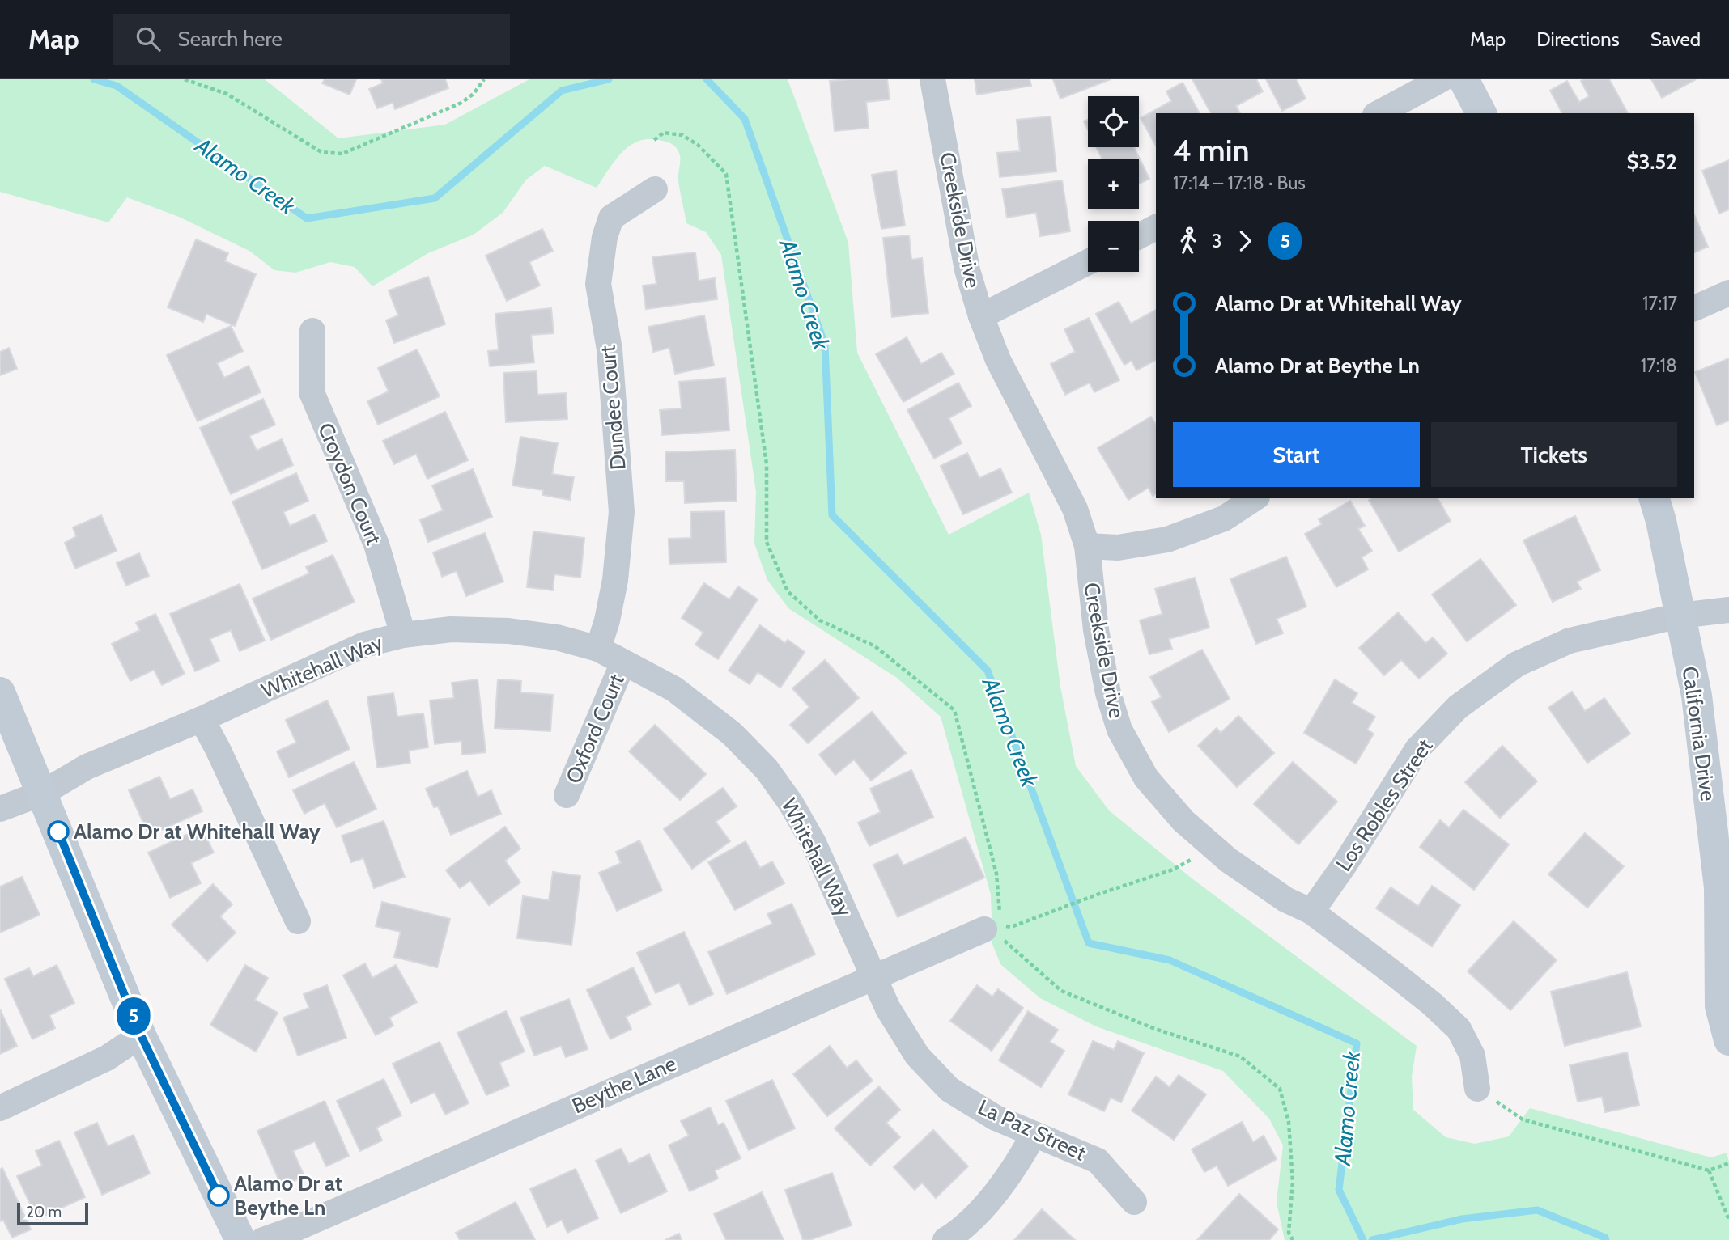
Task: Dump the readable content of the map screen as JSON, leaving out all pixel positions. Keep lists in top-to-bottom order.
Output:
{
  "streets": {
    "main road": ["California Drive"],
    "street": [
      "Creekside Drive",
      "Dundee Court",
      "Croydon Court",
      "Whitehall Way",
      "Oxford Court",
      "Los Robles Street",
      "Beythe Lane",
      "La Paz Street"
    ]
  },
  "crossings": [
    ["Creekside Drive", "Los Robles Street"],
    ["Dundee Court", "Whitehall Way"],
    ["Croydon Court", "Whitehall Way"],
    ["Whitehall Way", "Oxford Court"],
    ["Whitehall Way", "Beythe Lane"],
    ["Whitehall Way", "La Paz Street"],
    ["California Drive", "Los Robles Street"],
    ["Beythe Lane", "La Paz Street"]
  ],
  "water": ["Alamo Creek"],
  "places": ["Alamo Dr at Whitehall Way", "Alamo Dr at Beythe Ln"],
  "lines": ["bus line 5"],
  "scale_bar": "20 m",
  "page": {
    "header": "Map",
    "search": "Search here",
    "nav": ["Map", "Directions", "Saved"],
    "on_map": "5",
    "map_buttons": ["+", "−"],
    "heading": ["4 min", "17:14 – 17:18 · Bus", "$3.52"],
    "legs": ["3", "5"],
    "list": [
      {
        "name": "Alamo Dr at Whitehall Way",
        "value": "17:17"
      },
      {
        "name": "Alamo Dr at Beythe Ln",
        "value": "17:18"
      }
    ],
    "buttons": ["Start", "Tickets"],
    "scale": "20 m"
  }
}
